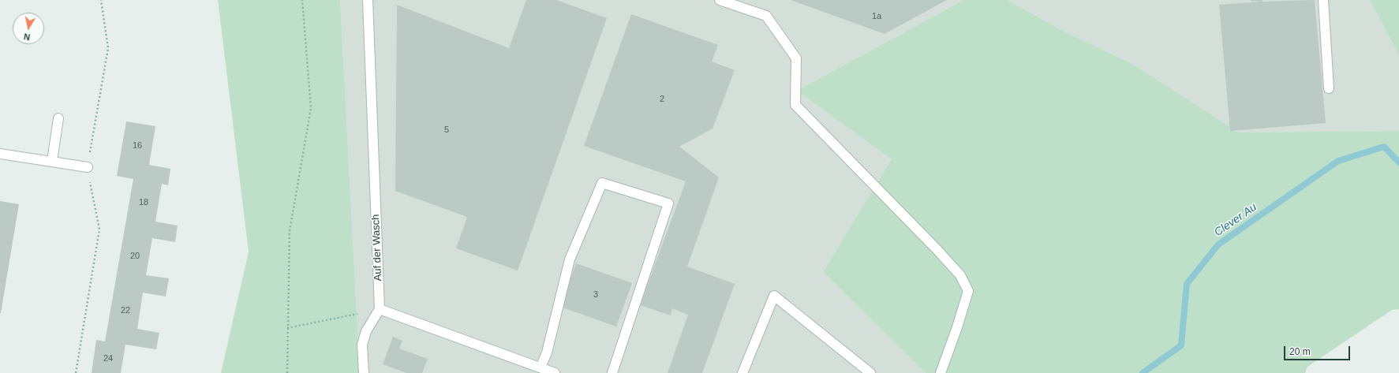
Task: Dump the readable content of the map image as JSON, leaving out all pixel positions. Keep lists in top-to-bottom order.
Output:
{
  "streets": {
    "street": ["Auf der Wasch"]
  },
  "water": ["Clever Au"],
  "house_numbers": [
    "1a",
    "2",
    "5",
    "16",
    "18",
    "20",
    "3",
    "22",
    "24"
  ],
  "scale_bar": "20 m",
  "north": "bottom"
}
